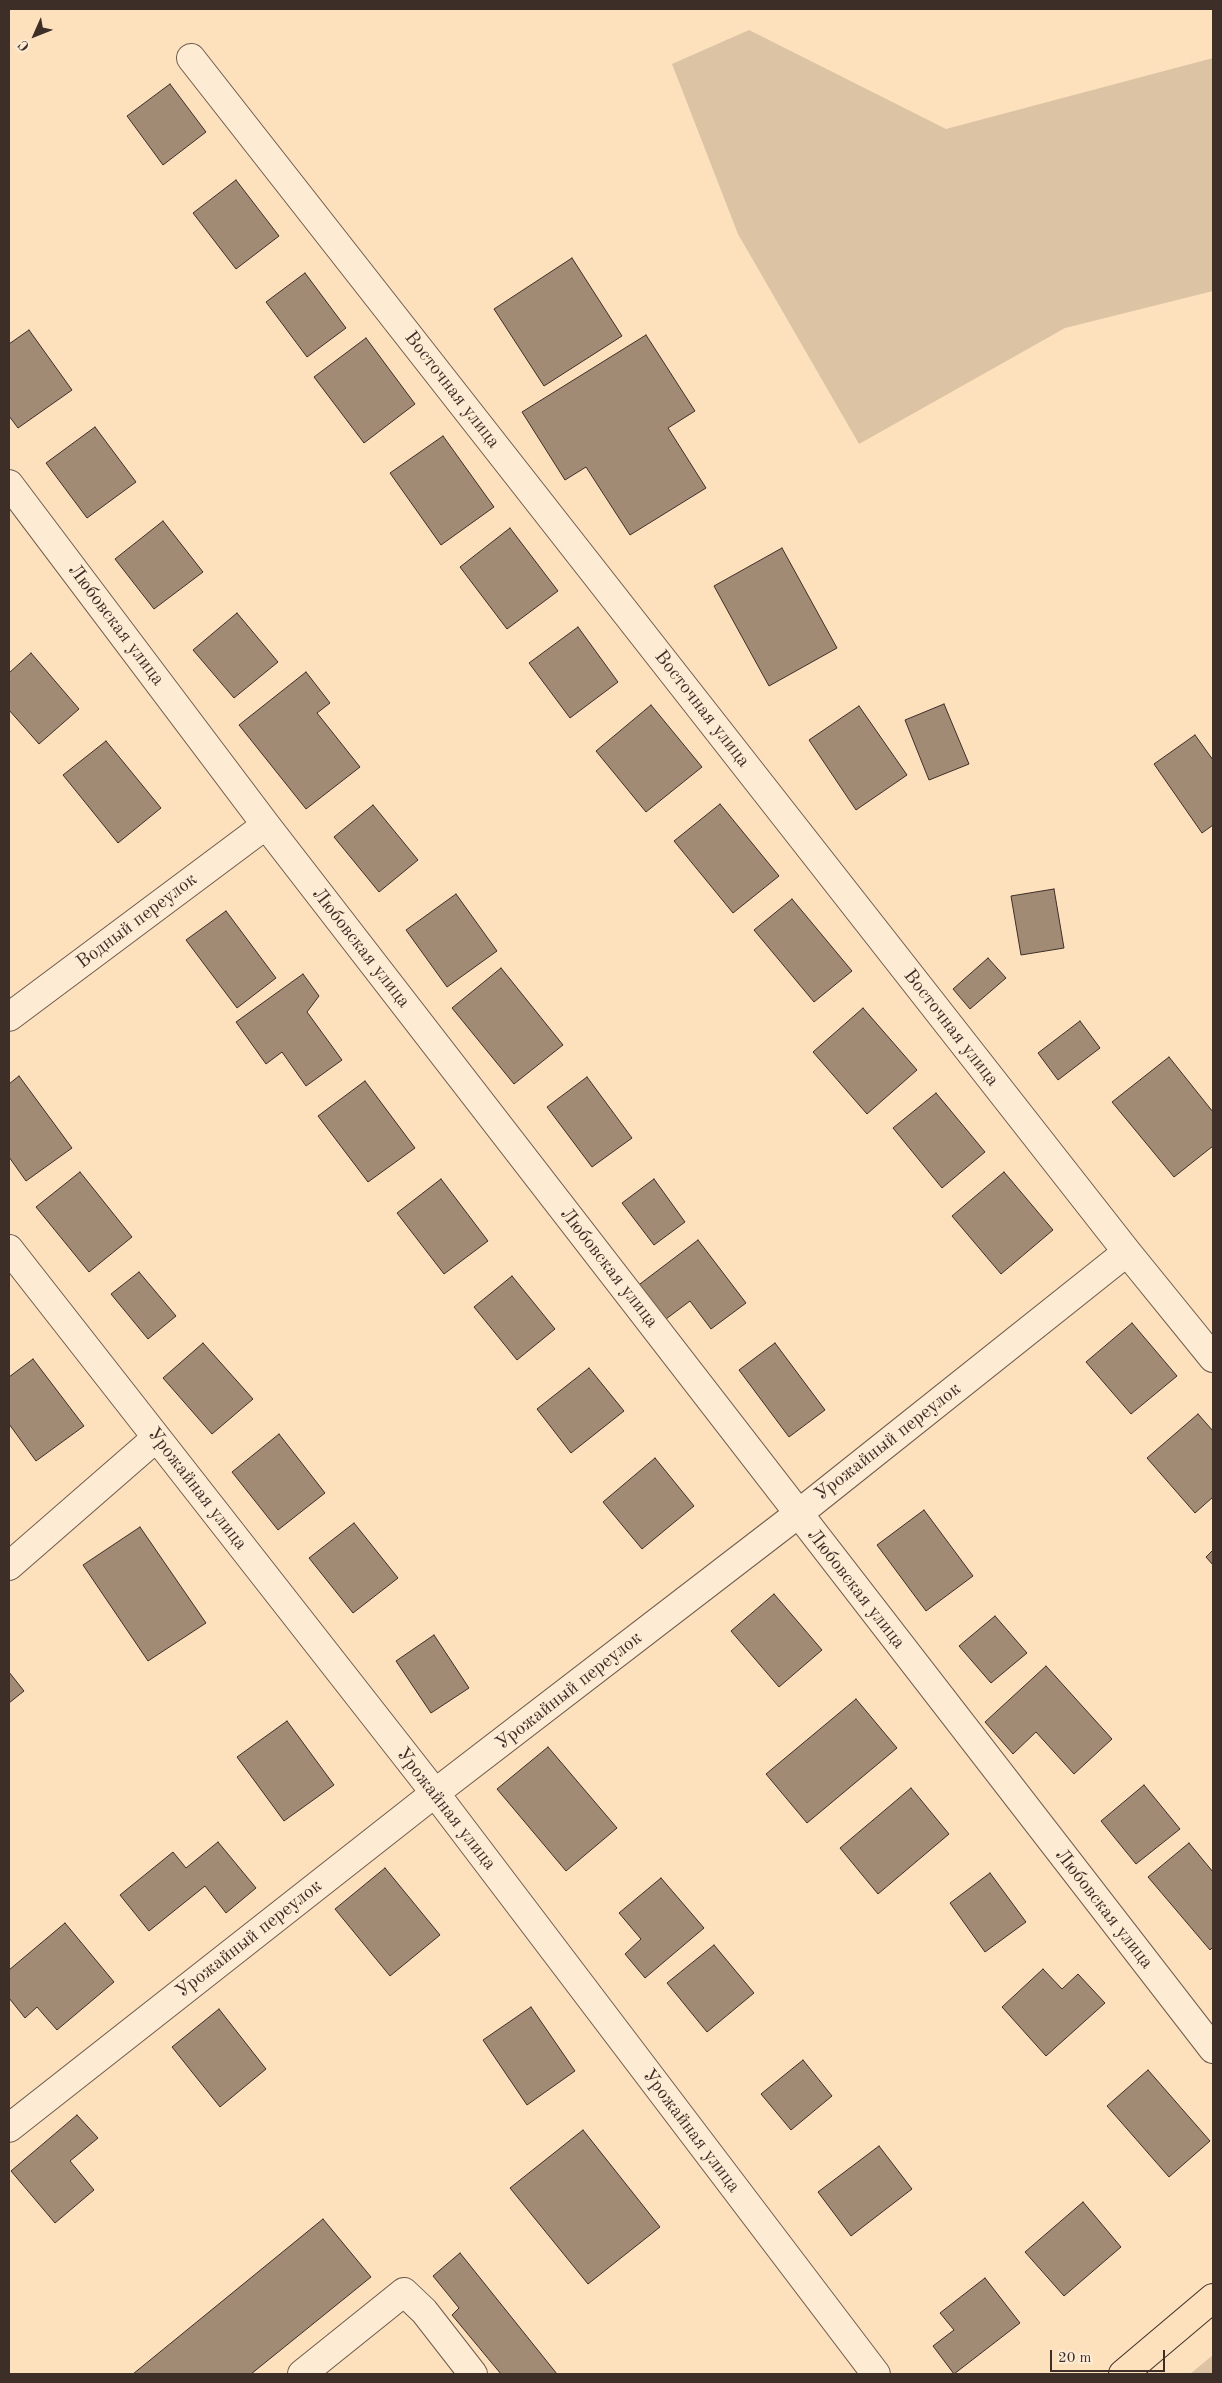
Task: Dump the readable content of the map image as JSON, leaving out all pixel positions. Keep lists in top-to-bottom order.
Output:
{
  "streets": {
    "street": [
      "Восточная улица",
      "Любовская улица",
      "Водный переулок",
      "Урожайный переулок",
      "Урожайная улица"
    ]
  },
  "crossings": [
    ["Восточная улица", "Урожайный переулок"],
    ["Любовская улица", "Водный переулок"],
    ["Любовская улица", "Урожайный переулок"],
    ["Урожайный переулок", "Урожайная улица"]
  ],
  "scale_bar": "20 m",
  "north": "bottom left"
}
